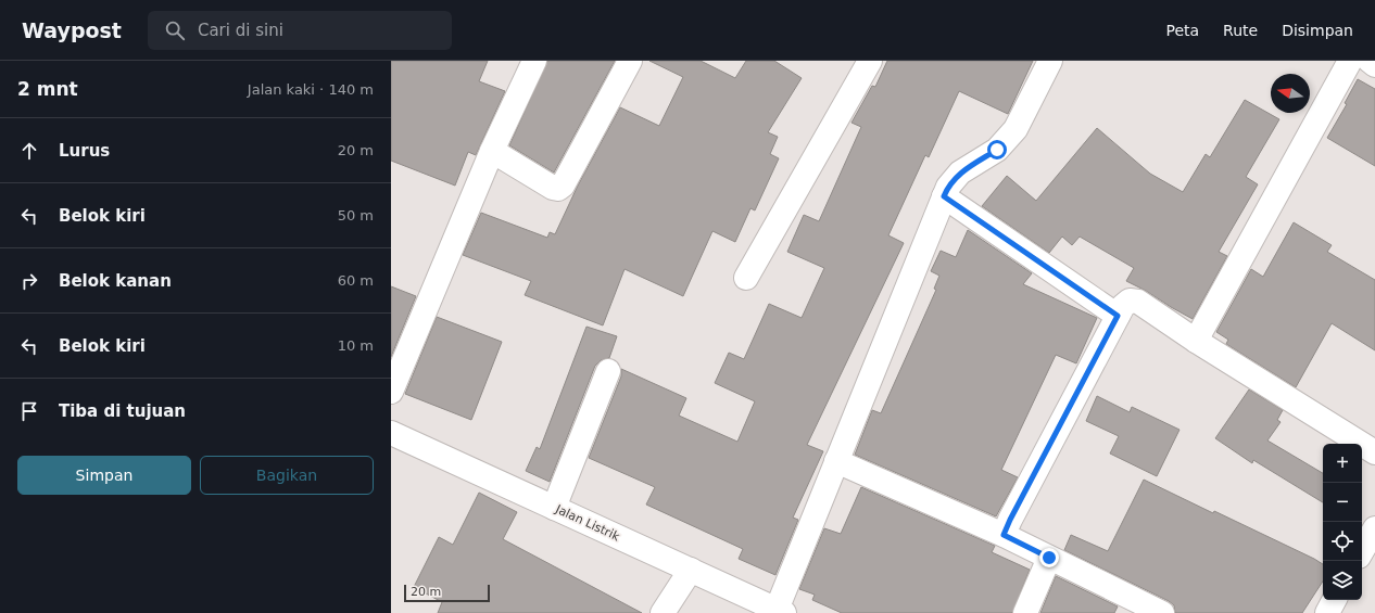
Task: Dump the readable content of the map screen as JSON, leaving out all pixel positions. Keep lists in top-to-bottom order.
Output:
{
  "streets": {
    "street": ["Jalan Listrik"]
  },
  "scale_bar": "20 m",
  "north": "left",
  "page": {
    "header": "Waypost",
    "search": "Cari di sini",
    "nav": ["Peta", "Rute", "Disimpan"],
    "heading": ["2 mnt", "Jalan kaki · 140 m"],
    "list": [
      ["Lurus", "20 m"],
      ["Belok kiri", "50 m"],
      ["Belok kanan", "60 m"],
      ["Belok kiri", "10 m"],
      "Tiba di tujuan"
    ],
    "buttons": ["Simpan", "Bagikan"],
    "map_buttons": ["+", "−"],
    "scale": "20 m"
  }
}
